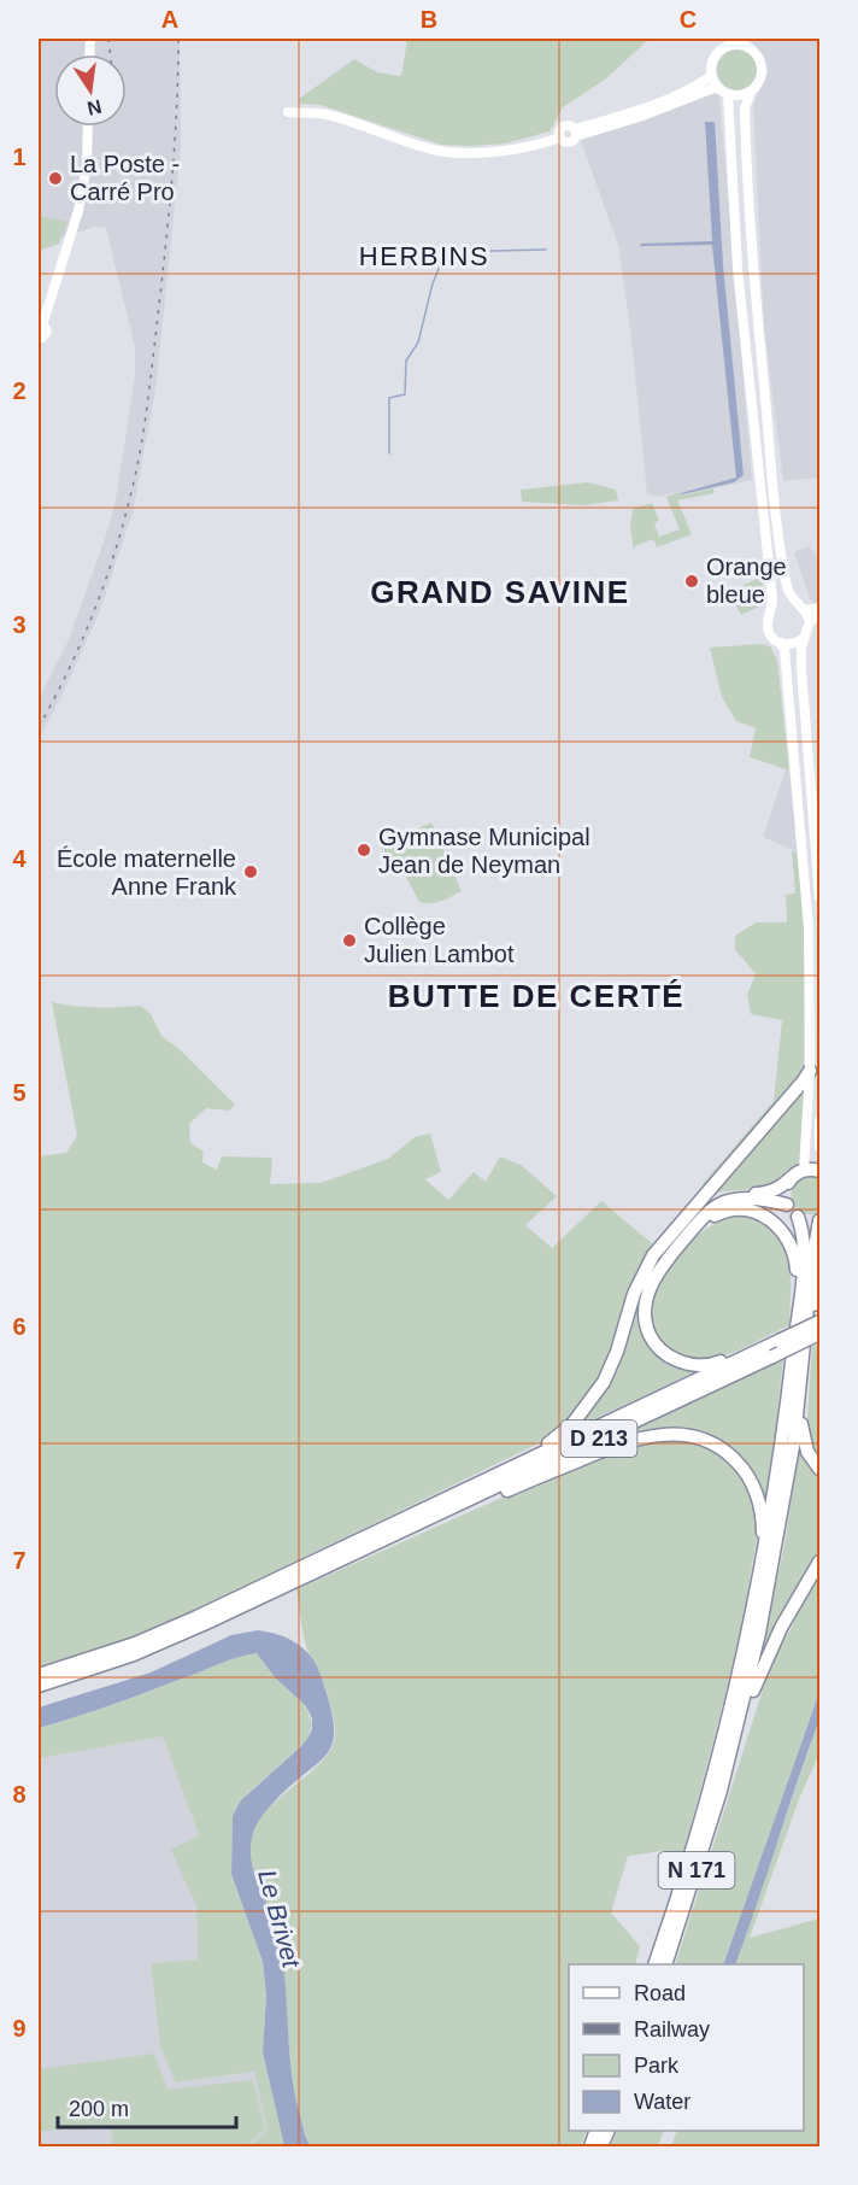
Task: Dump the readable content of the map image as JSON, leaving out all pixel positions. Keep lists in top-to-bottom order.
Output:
{
  "streets": {
    "highway": ["D 213", "N 171"]
  },
  "districts": ["HERBINS", "GRAND SAVINE", "BUTTE DE CERTÉ"],
  "water": ["Le Brivet"],
  "places": [
    "La Poste - Carré Pro",
    "Orange bleue",
    "Gymnase Municipal Jean de Neyman",
    "École maternelle Anne Frank",
    "Collège Julien Lambot"
  ],
  "legend": [
    "Road",
    "Railway",
    "Park",
    "Water"
  ],
  "scale_bar": "200 m",
  "north": "bottom",
  "grid": {
    "columns": ["A", "B", "C"],
    "rows": [
      "1",
      "2",
      "3",
      "4",
      "5",
      "6",
      "7",
      "8",
      "9"
    ]
  }
}
